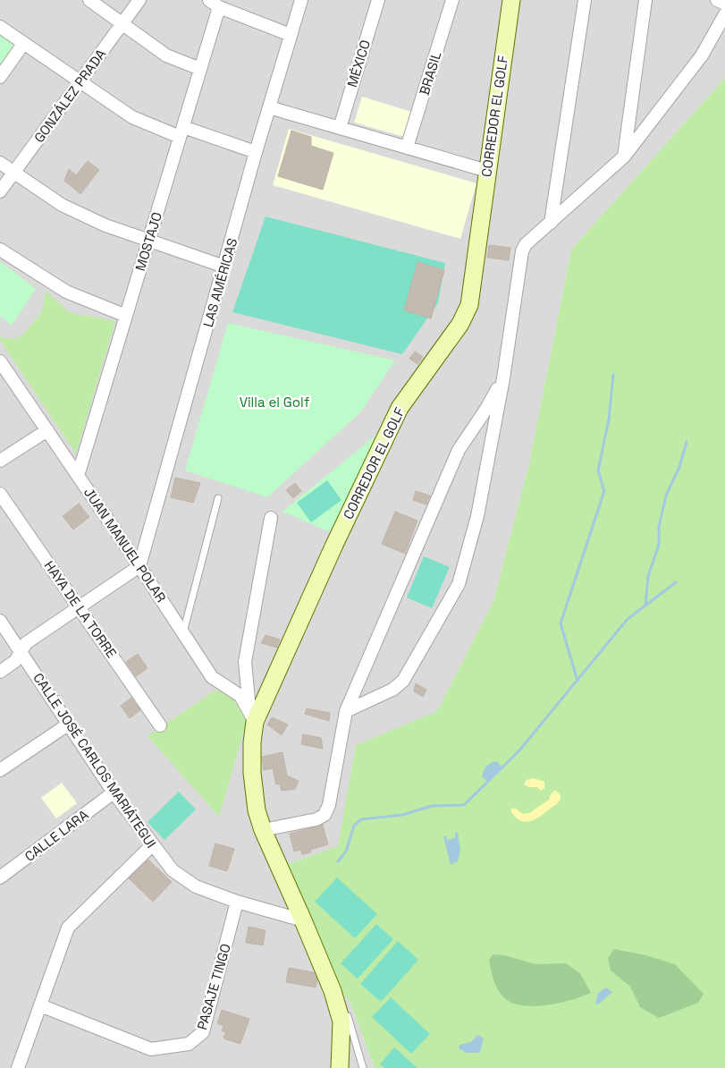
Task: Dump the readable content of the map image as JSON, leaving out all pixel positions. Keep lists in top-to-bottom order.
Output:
{
  "streets": {
    "street": [
      "MÉXICO",
      "BRASIL",
      "GONZÁLEZ PRADA",
      "CORREDOR EL GOLF",
      "MOSTAJO",
      "LAS AMÉRICAS",
      "JUAN MANUEL POLAR",
      "HAYA DE LA TORRE",
      "CALLE JOSÉ CARLOS MARIÁTEGUI",
      "CALLE LARA",
      "PASAJE TINGO"
    ]
  },
  "crossings": [
    ["CORREDOR EL GOLF", "JUAN MANUEL POLAR"],
    ["CORREDOR EL GOLF", "CALLE JOSÉ CARLOS MARIÁTEGUI"],
    ["MOSTAJO", "JUAN MANUEL POLAR"],
    ["LAS AMÉRICAS", "JUAN MANUEL POLAR"],
    ["CALLE JOSÉ CARLOS MARIÁTEGUI", "CALLE LARA"],
    ["CALLE JOSÉ CARLOS MARIÁTEGUI", "PASAJE TINGO"]
  ],
  "parks": ["Villa el Golf"]
}
